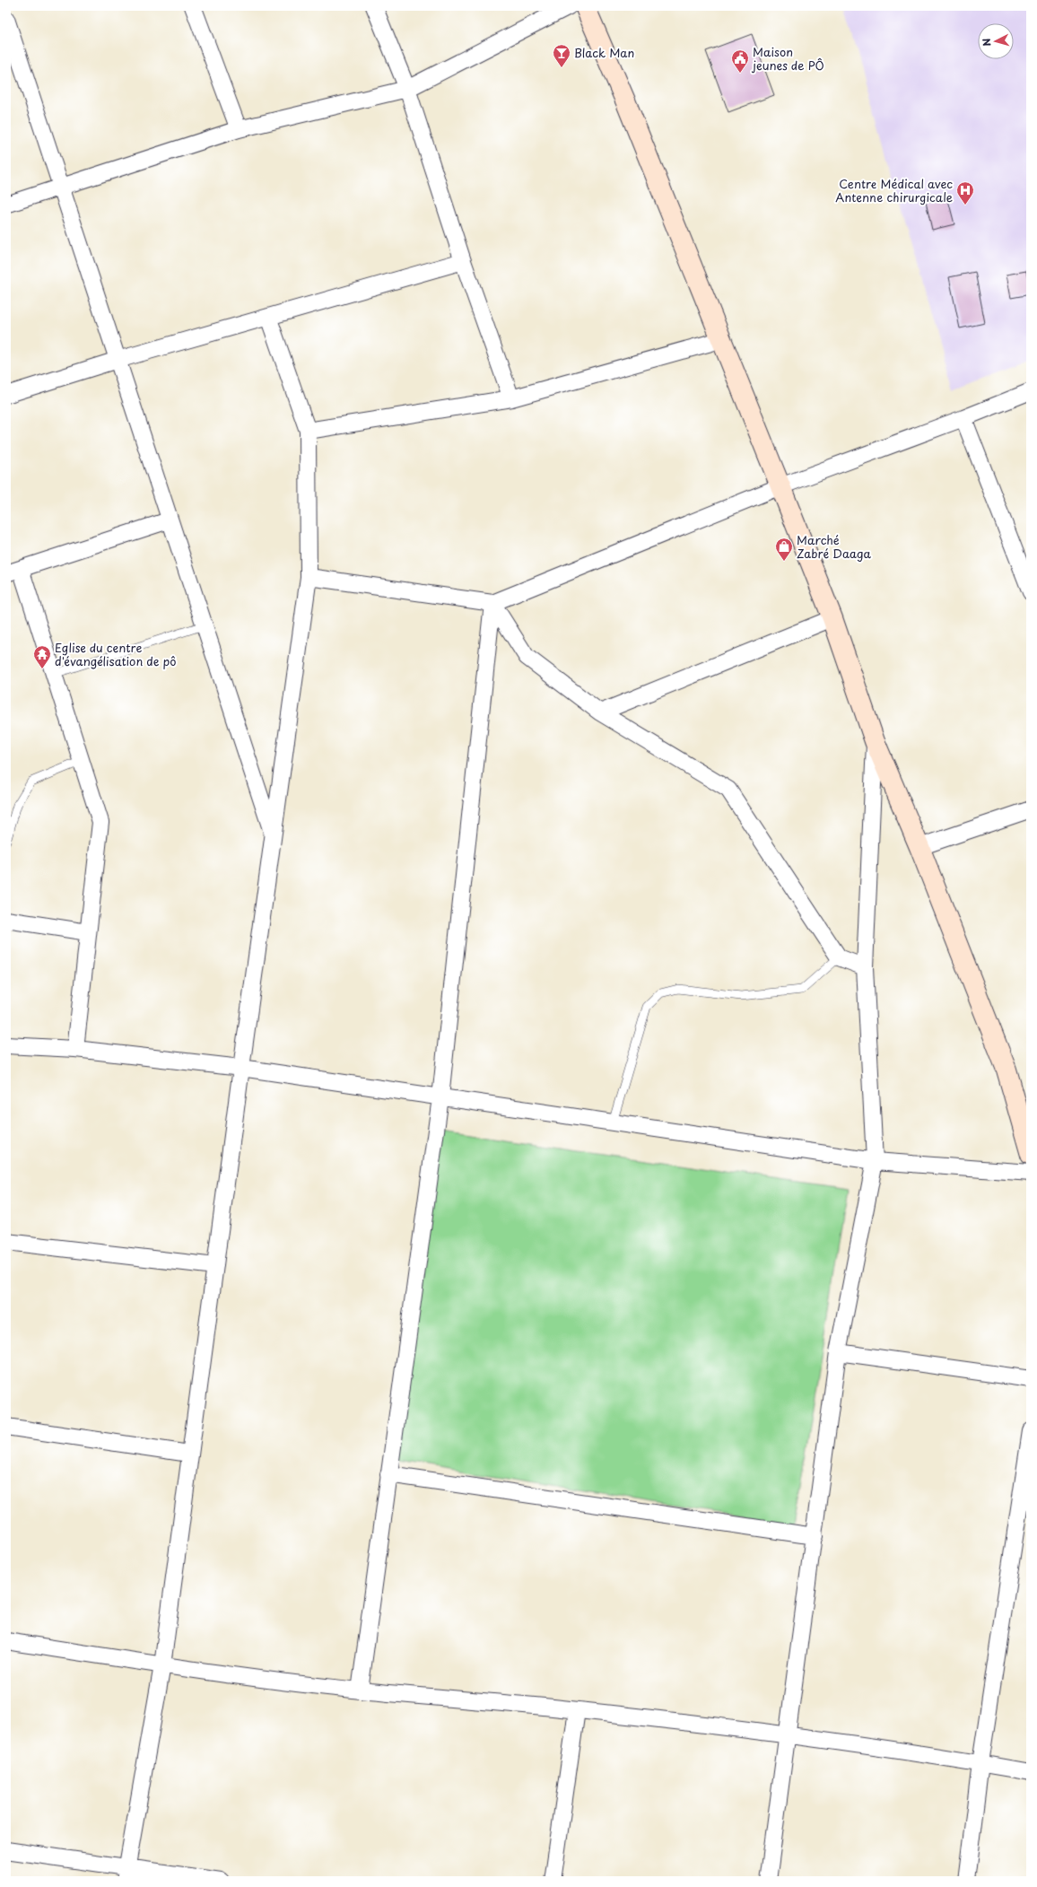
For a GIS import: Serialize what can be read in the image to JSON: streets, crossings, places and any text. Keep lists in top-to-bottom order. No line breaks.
{"places":{"bar":["Black Man"],"public building":["Maison jeunes de PÔ"],"hospital":["Centre Médical avec Antenne chirurgicale"],"shop":["Marché Zabré Daaga"],"temple":["Eglise du centre d'évangélisation de pô"]},"north":"left"}
